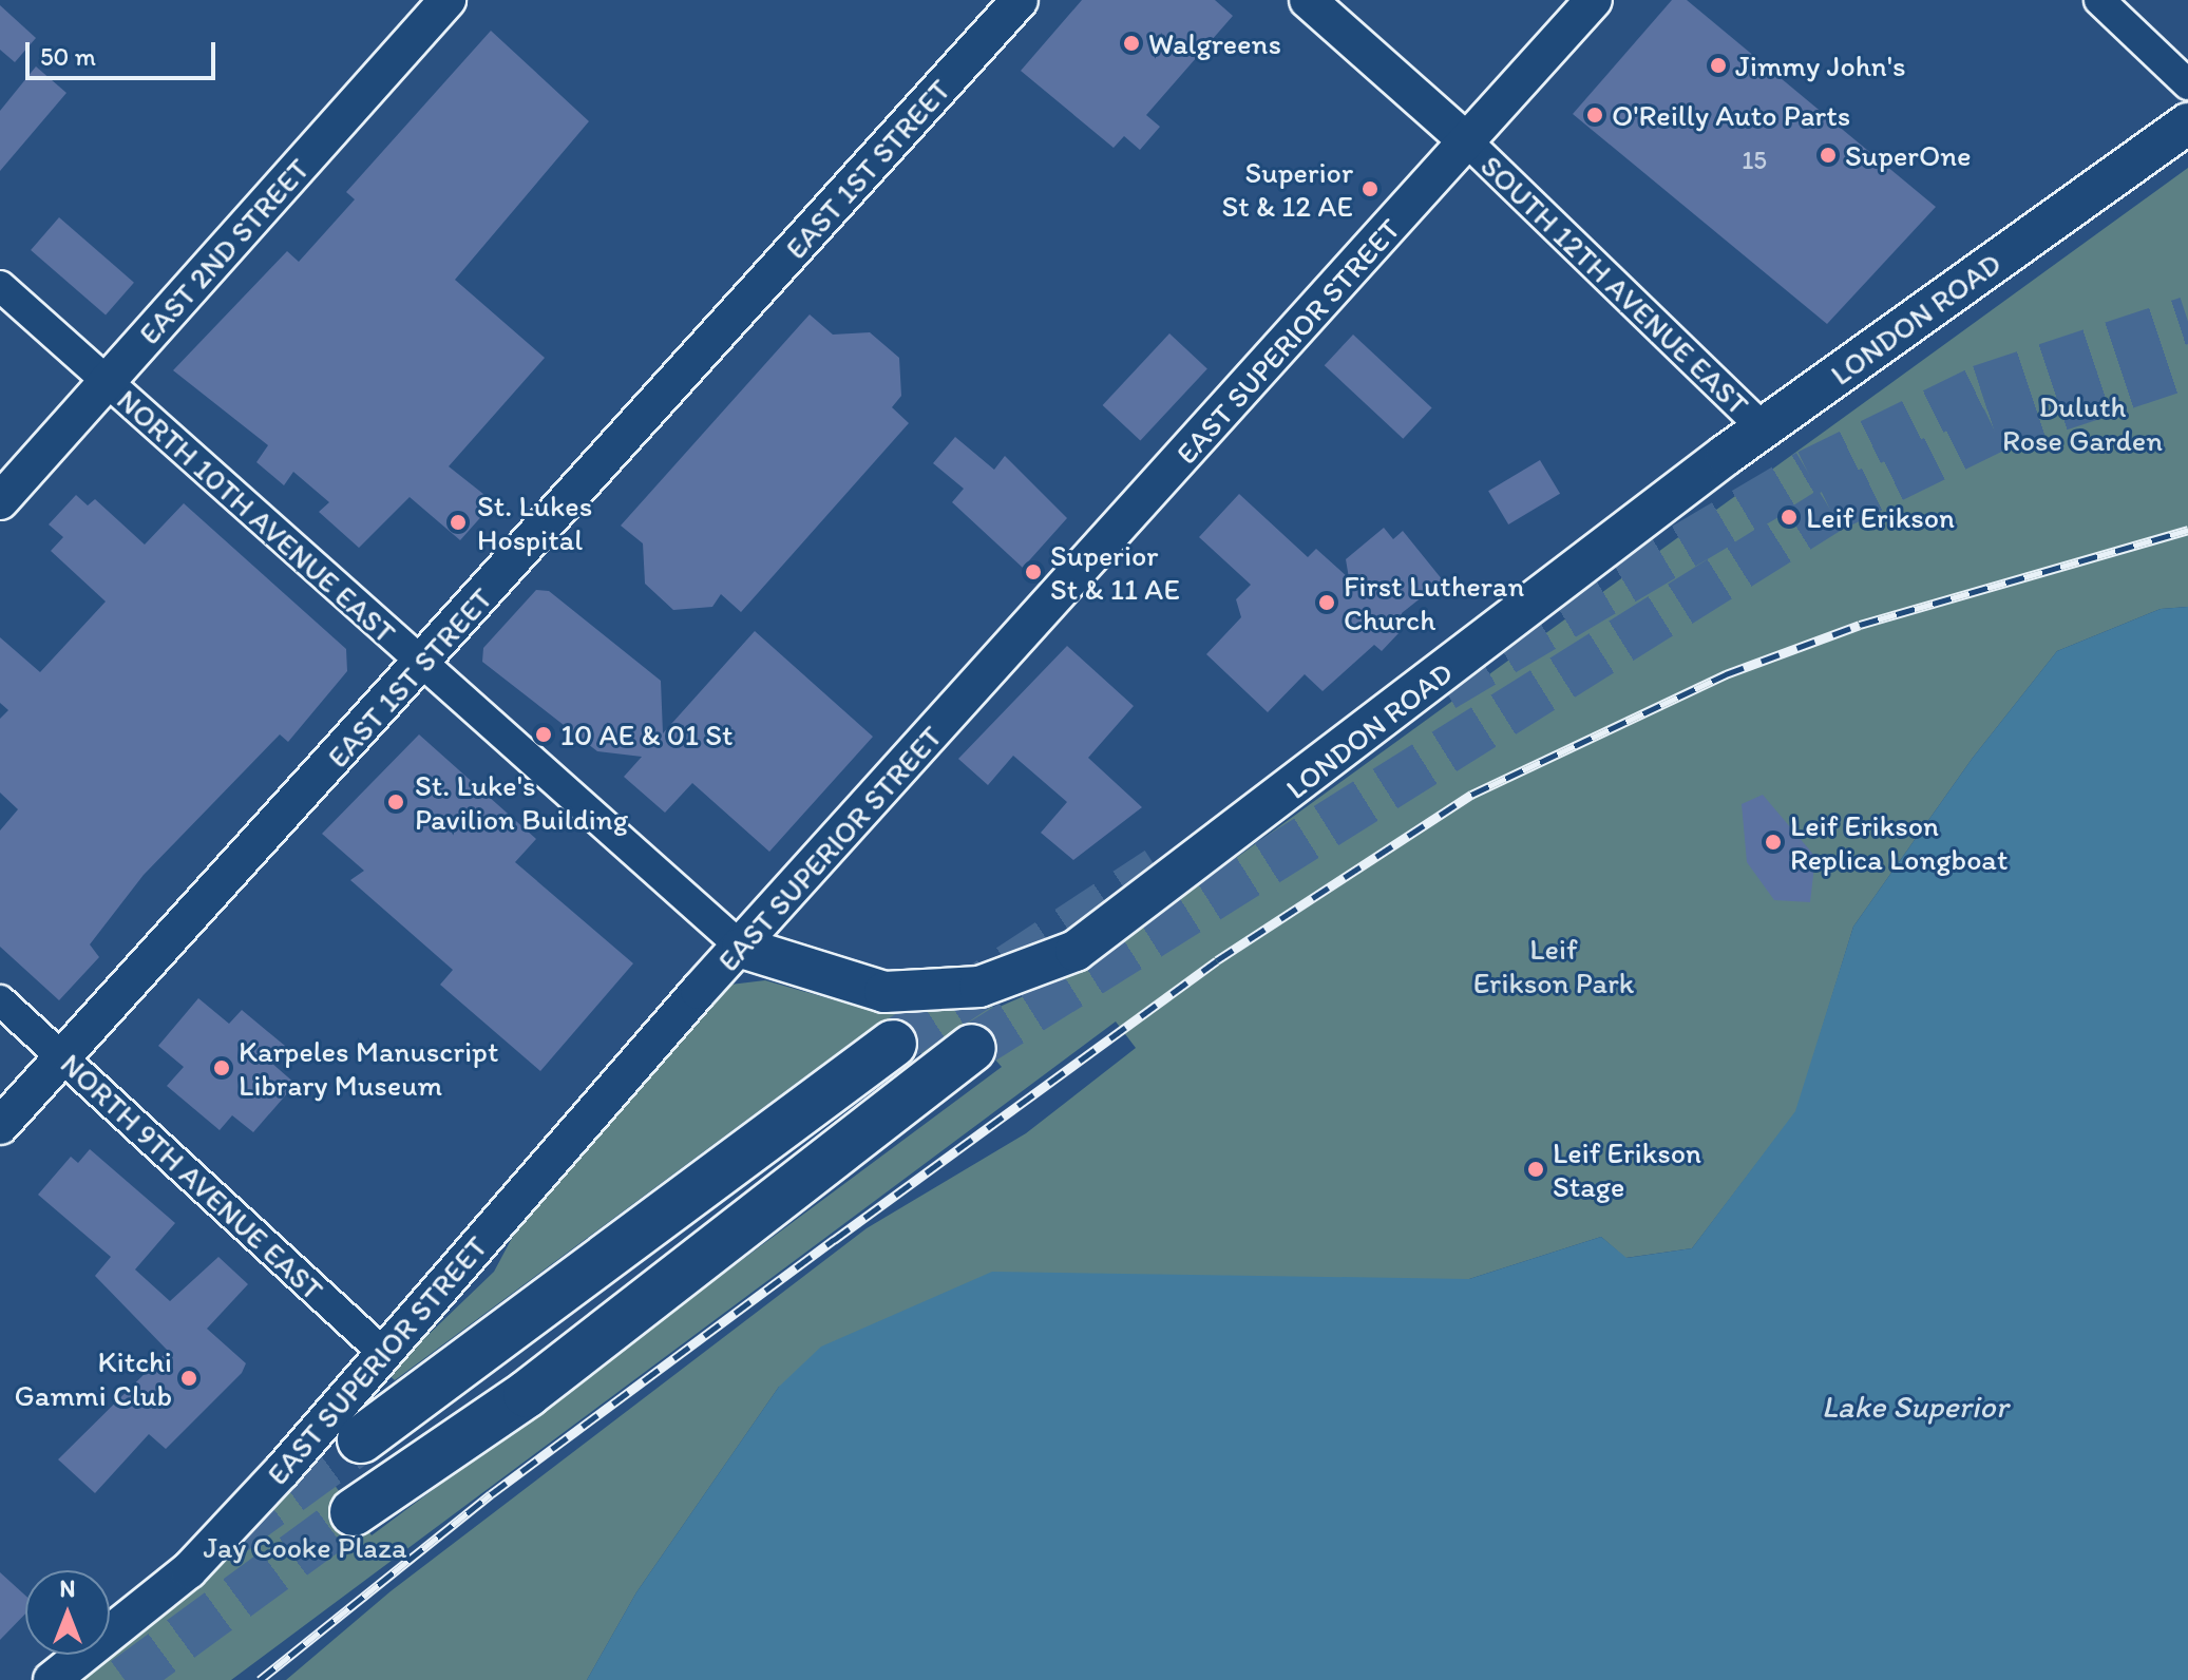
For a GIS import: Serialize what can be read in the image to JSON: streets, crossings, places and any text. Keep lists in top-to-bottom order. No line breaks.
{"streets":{"main road":["LONDON ROAD"],"street":["EAST 1ST STREET","EAST 2ND STREET","SOUTH 12TH AVENUE EAST","EAST SUPERIOR STREET","NORTH 10TH AVENUE EAST","NORTH 9TH AVENUE EAST"]},"crossings":[["EAST 1ST STREET","NORTH 10TH AVENUE EAST"],["EAST 1ST STREET","NORTH 9TH AVENUE EAST"],["EAST 2ND STREET","NORTH 10TH AVENUE EAST"],["SOUTH 12TH AVENUE EAST","LONDON ROAD"],["SOUTH 12TH AVENUE EAST","EAST SUPERIOR STREET"],["LONDON ROAD","EAST SUPERIOR STREET"],["LONDON ROAD","NORTH 10TH AVENUE EAST"],["EAST SUPERIOR STREET","NORTH 10TH AVENUE EAST"],["EAST SUPERIOR STREET","NORTH 9TH AVENUE EAST"]],"water":["Lake Superior"],"parks":["Duluth Rose Garden","Leif Erikson Park","Jay Cooke Plaza"],"places":["Walgreens","Jimmy John's","O'Reilly Auto Parts","SuperOne","Superior St & 12 AE","Leif Erikson","St. Lukes Hospital","Superior St & 11 AE","First Lutheran Church","10 AE & 01 St","St. Luke's Pavilion Building","Leif Erikson Replica Longboat","Karpeles Manuscript Library Museum","Leif Erikson Stage","Kitchi Gammi Club"],"house_numbers":["15"],"scale_bar":"50 m","north":"top"}
